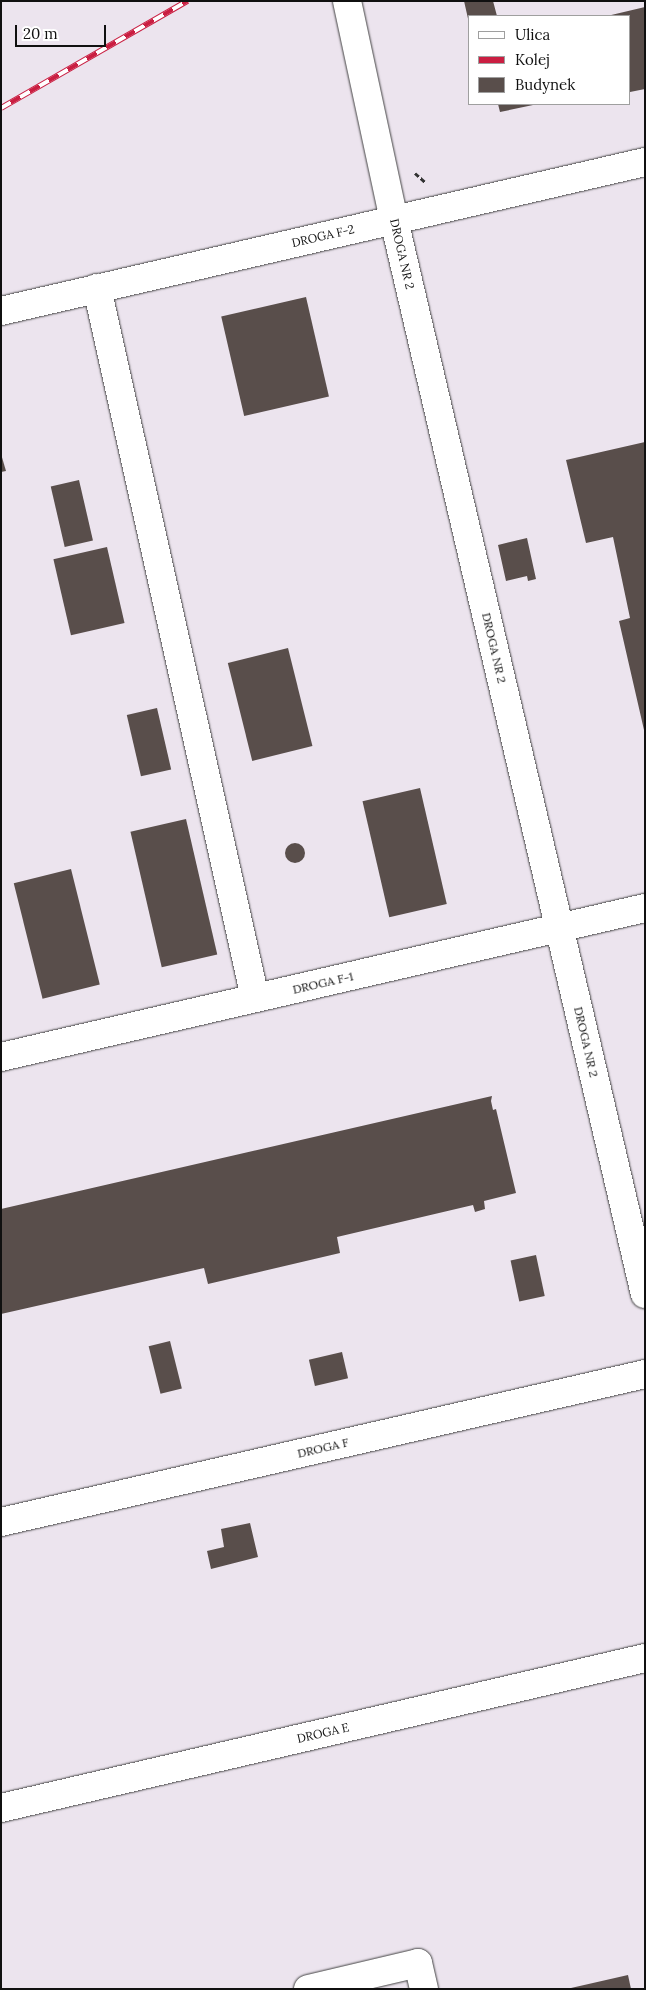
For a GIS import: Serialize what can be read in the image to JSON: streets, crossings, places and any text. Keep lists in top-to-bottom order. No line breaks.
{"streets":{"lane":["DROGA F-2","DROGA NR 2","DROGA F-1","DROGA F","DROGA E"]},"crossings":[["DROGA F-2","DROGA NR 2"],["DROGA NR 2","DROGA F-1"]],"legend":["Ulica","Kolej","Budynek"],"scale_bar":"20 m"}
